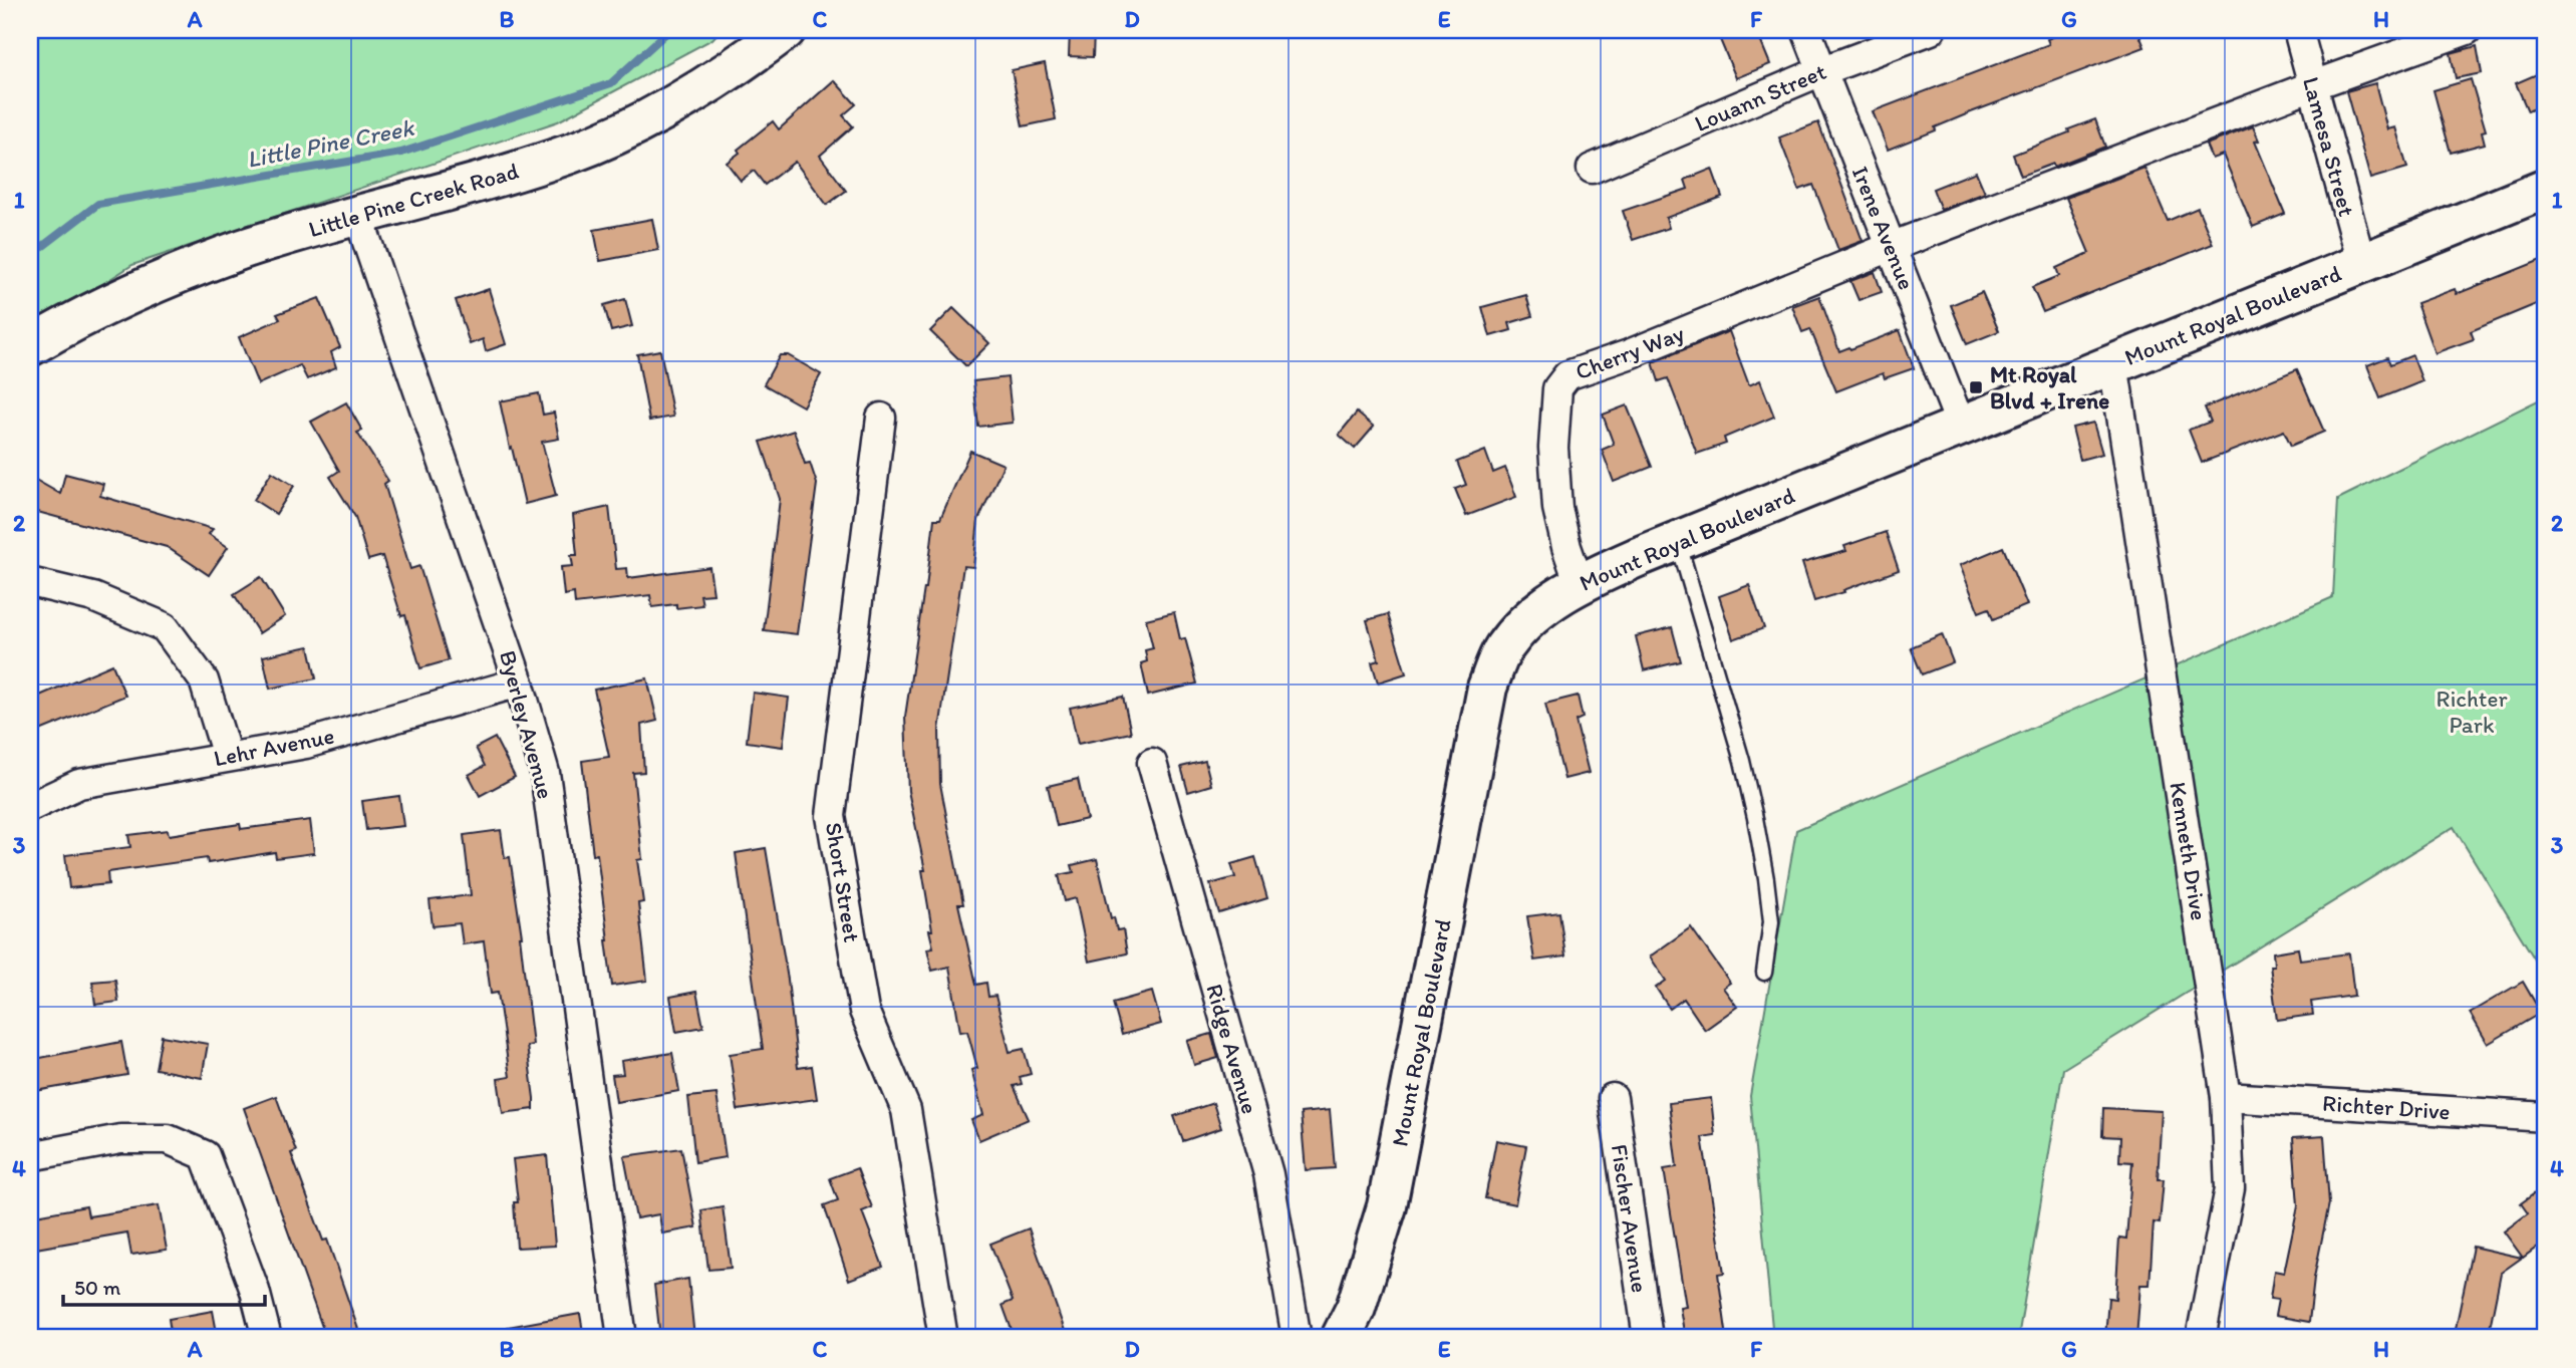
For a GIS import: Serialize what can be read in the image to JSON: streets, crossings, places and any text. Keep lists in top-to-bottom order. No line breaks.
{"streets":{"main road":["Little Pine Creek Road","Mount Royal Boulevard"],"street":["Louann Street","Lamesa Street","Irene Avenue","Cherry Way","Byerley Avenue","Lehr Avenue","Kenneth Drive","Short Street","Ridge Avenue","Richter Drive","Fischer Avenue"]},"crossings":[["Louann Street","Irene Avenue"],["Lamesa Street","Mount Royal Boulevard"],["Lamesa Street","Cherry Way"],["Little Pine Creek Road","Byerley Avenue"],["Irene Avenue","Mount Royal Boulevard"],["Irene Avenue","Cherry Way"],["Mount Royal Boulevard","Cherry Way"],["Mount Royal Boulevard","Kenneth Drive"],["Byerley Avenue","Lehr Avenue"],["Kenneth Drive","Richter Drive"]],"water":["Little Pine Creek"],"parks":["Richter Park"],"places":{"transit":["Mt Royal Blvd + Irene"]},"scale_bar":"50 m","grid":{"columns":["A","B","C","D","E","F","G","H"],"rows":["1","2","3","4"]}}
